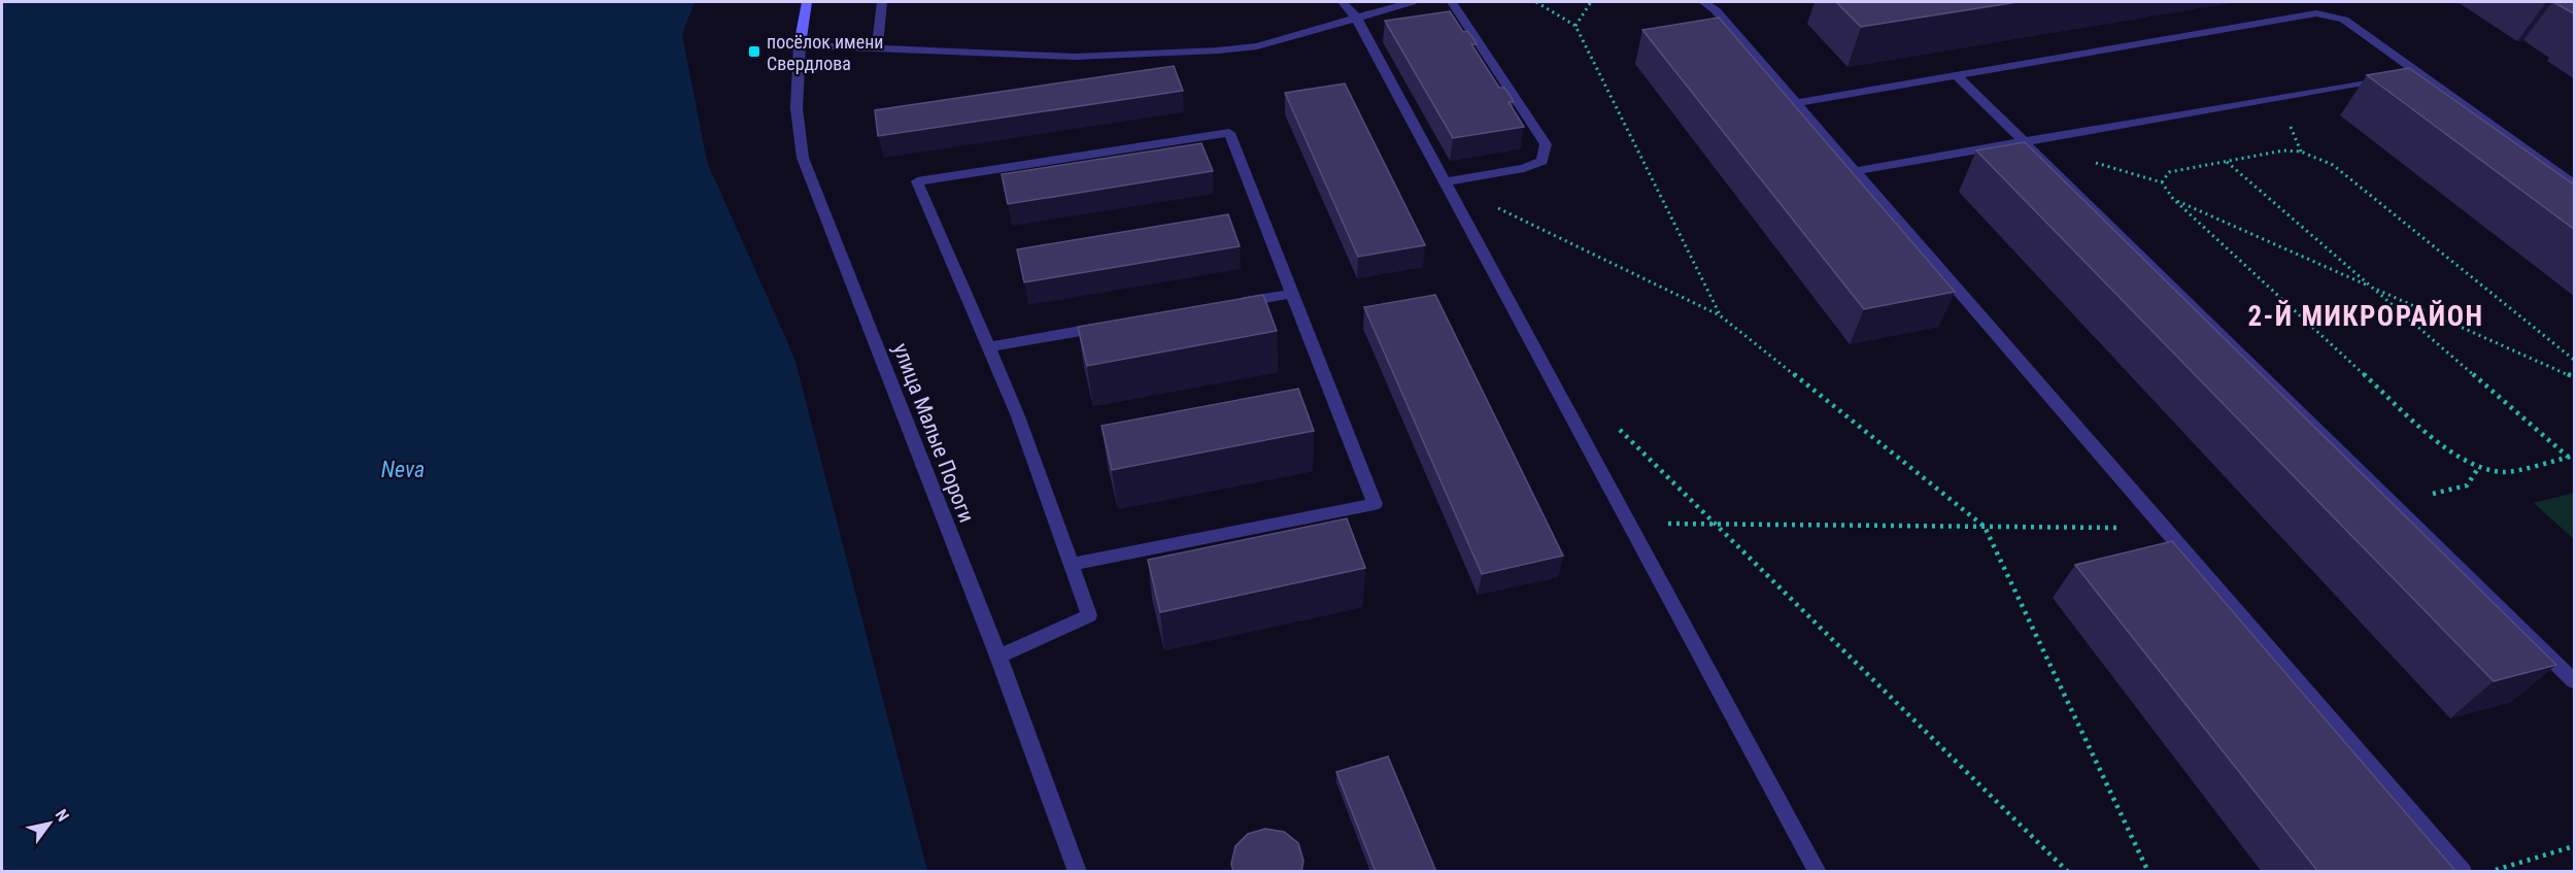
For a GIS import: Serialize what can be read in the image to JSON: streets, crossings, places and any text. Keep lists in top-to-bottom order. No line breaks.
{"streets":{"street":["улица Малые Пороги"]},"districts":["2-Й МИКРОРАЙОН"],"water":["Neva"],"places":{"transit":["посёлок имени Свердлова"]},"north":"top right"}
